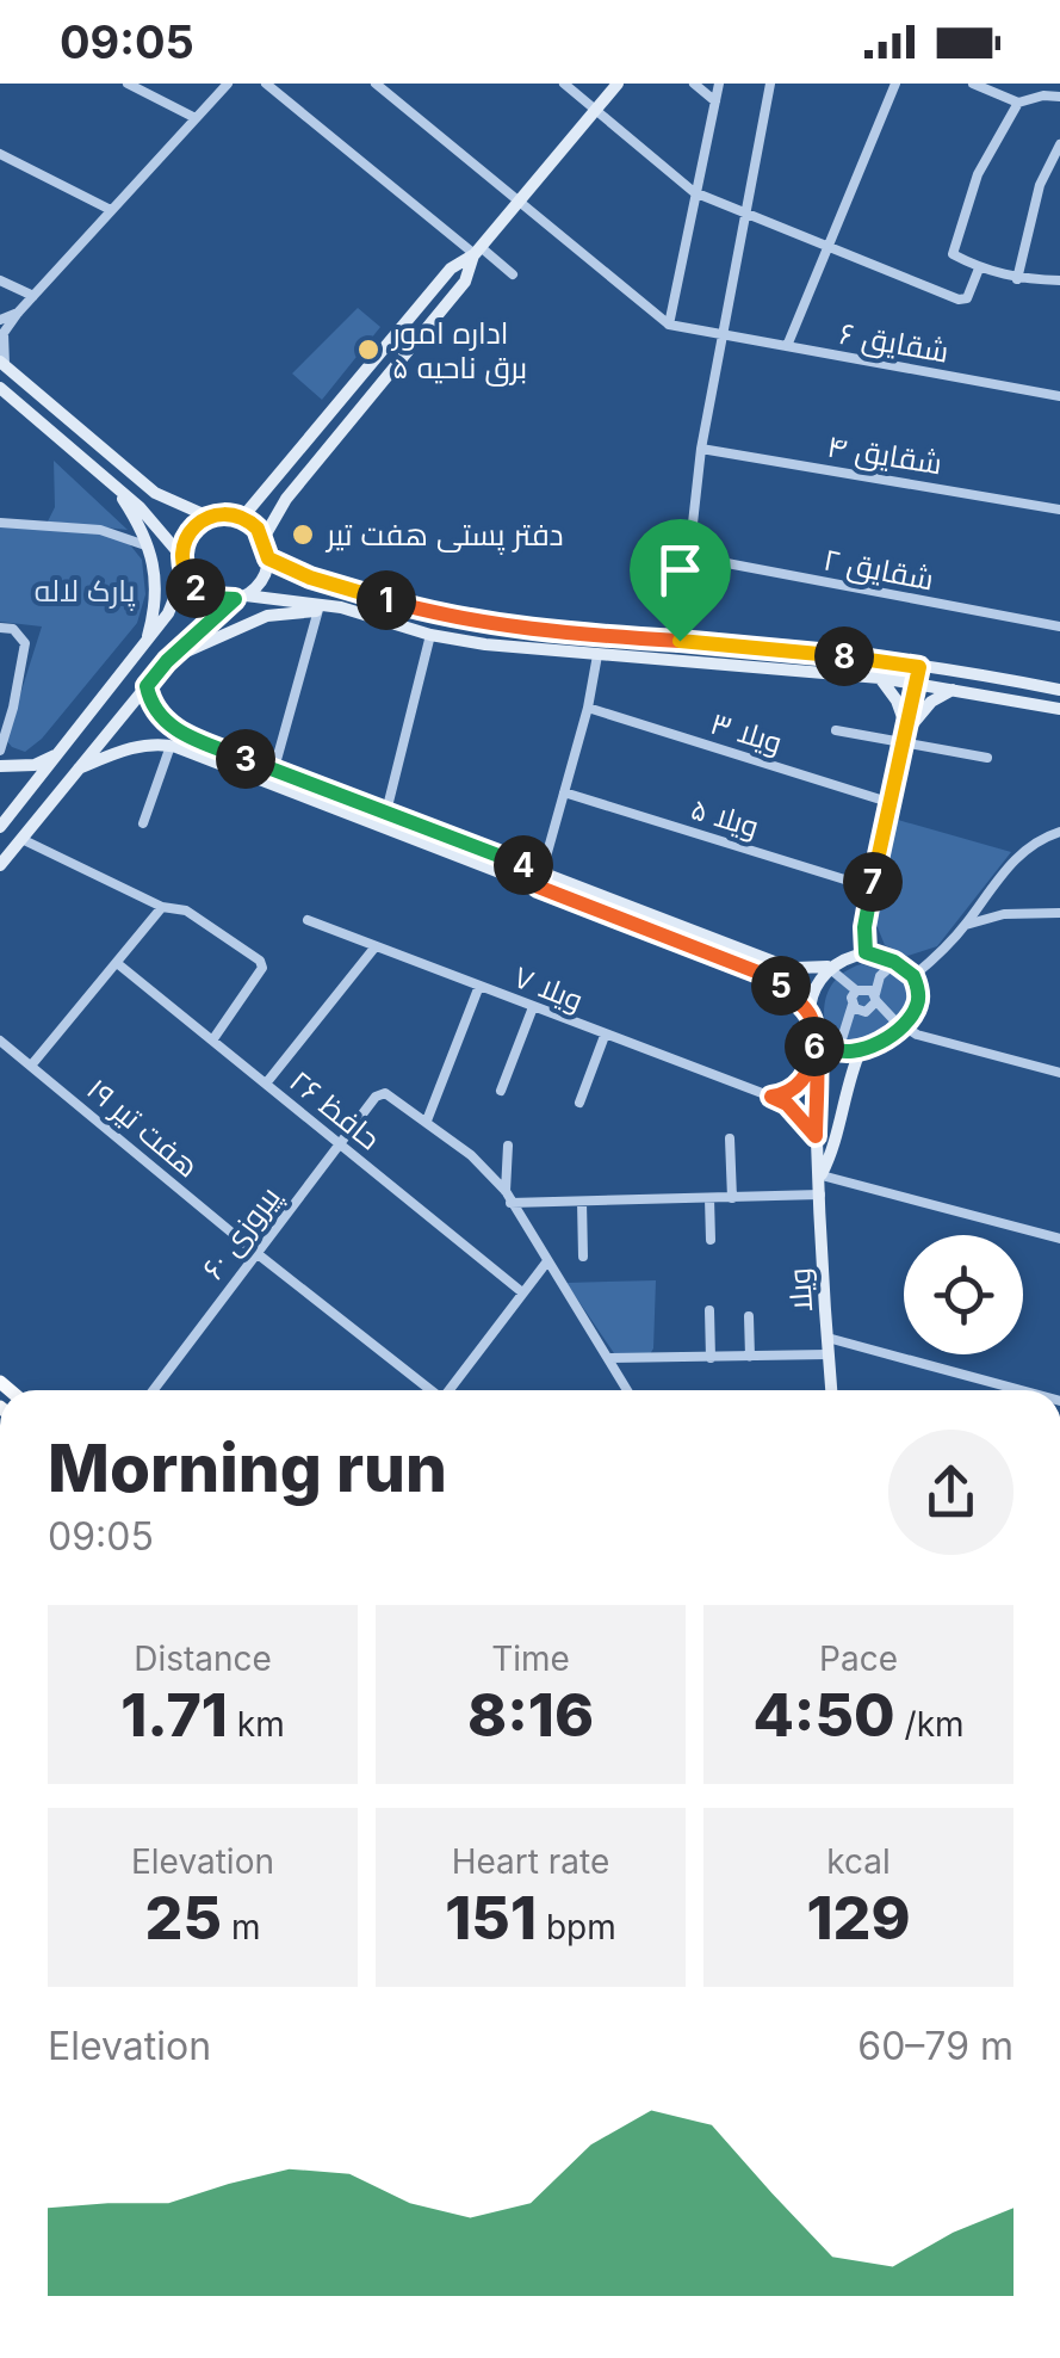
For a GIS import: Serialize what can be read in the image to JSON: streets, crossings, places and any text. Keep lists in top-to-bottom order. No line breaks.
{"streets":{"street":["شقایق ۶","شقایق ۴","شقایق ۲","ویلا ۳","ویلا ۵","ویلا ۷","حافظ ۲۶","هفت تیر ۱۹","پیروزی ۶۰","ویلا"]},"crossings":[["حافظ ۲۶","پیروزی ۶۰"],["هفت تیر ۱۹","پیروزی ۶۰"]],"parks":["پارک لاله"],"places":["اداره امور برق ناحیه ۵","دفتر پستی هفت تیر"],"page":{"status":"09:05","pins":["2","1","8","3","4","7","5","6"],"heading":["Morning run","09:05"],"stats":[["Distance","1.71 km"],["Time","8:16"],["Pace","4:50 /km"],["Elevation","25 m"],["Heart rate","151 bpm"],["kcal","129"]],"chart":["Elevation","60–79 m"]}}
